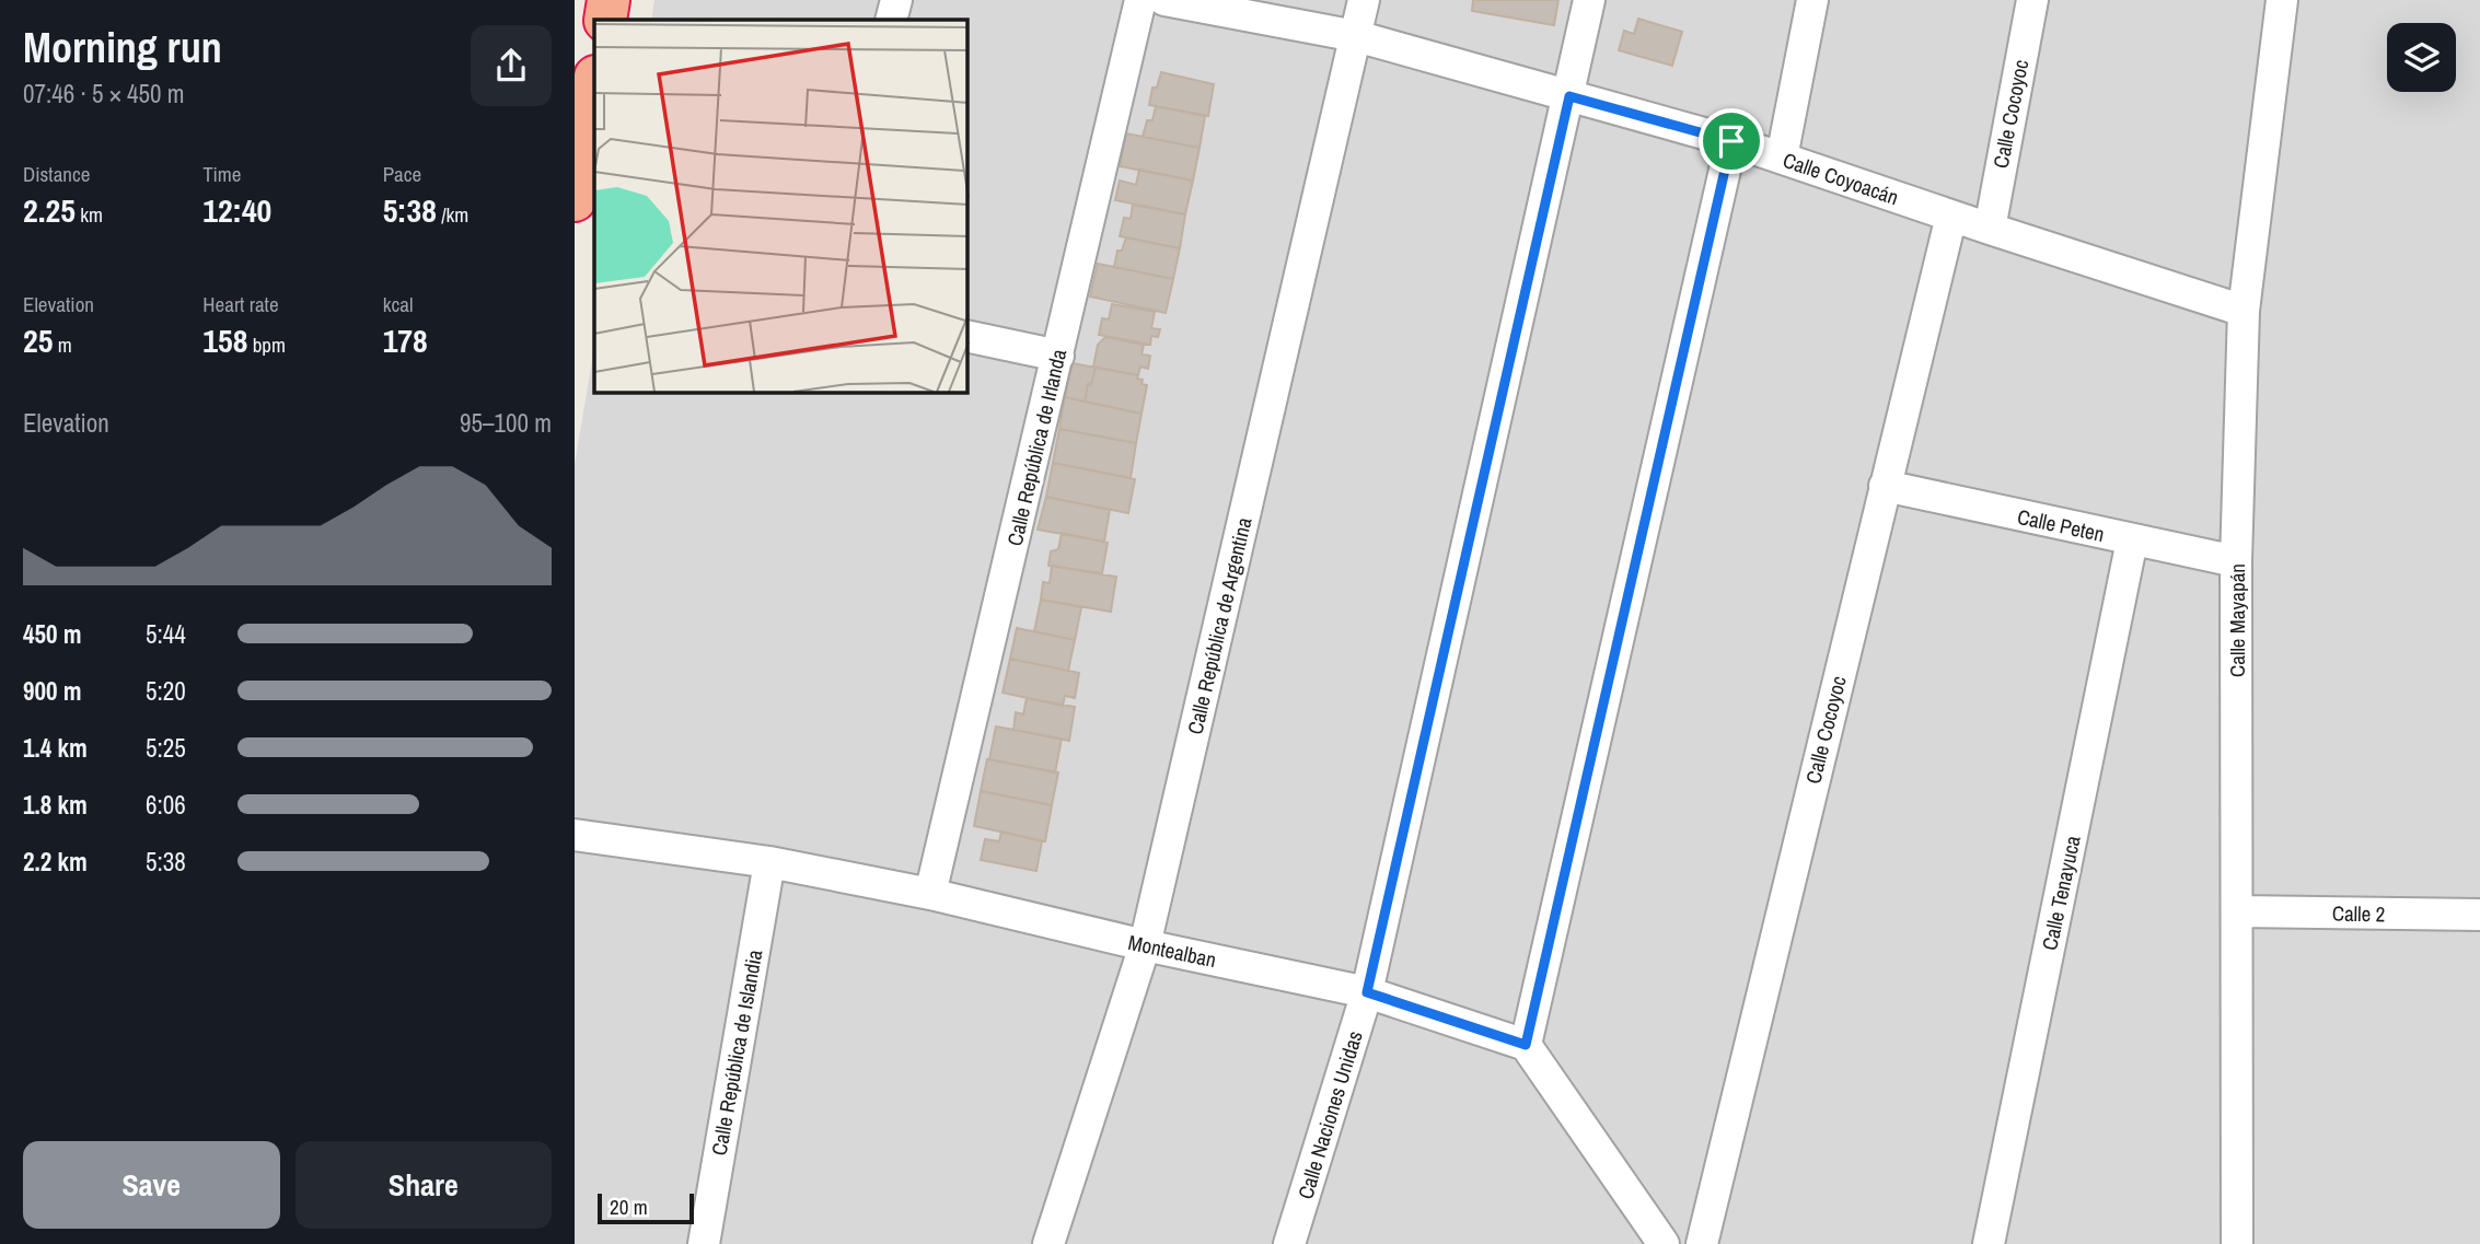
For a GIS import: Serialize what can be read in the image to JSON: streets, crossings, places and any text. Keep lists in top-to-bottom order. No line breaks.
{"streets":{"street":["Calle Cocoyoc","Calle Coyoacán","Calle República de Irlanda","Calle Peten","Calle Mayapán","Calle República de Argentina","Calle Tenayuca","Calle 2","Montealban","Calle República de Islandia","Calle Naciones Unidas"]},"crossings":[["Calle Cocoyoc","Calle Coyoacán"],["Calle Cocoyoc","Calle Peten"],["Calle Coyoacán","Calle Mayapán"],["Calle Coyoacán","Calle República de Argentina"],["Calle Coyoacán","Calle Naciones Unidas"],["Calle República de Irlanda","Montealban"],["Calle Peten","Calle Mayapán"],["Calle Peten","Calle Tenayuca"],["Calle Mayapán","Calle 2"],["Calle República de Argentina","Montealban"],["Montealban","Calle República de Islandia"],["Montealban","Calle Naciones Unidas"]],"scale_bar":"20 m","page":{"heading":["Morning run","07:46 · 5 × 450 m"],"stats":[["Distance","2.25 km"],["Time","12:40"],["Pace","5:38 /km"],["Elevation","25 m"],["Heart rate","158 bpm"],["kcal","178"]],"chart":["Elevation","95–100 m"],"list":[{"name":"450 m","note":"5:44"},{"name":"900 m","note":"5:20"},{"name":"1.4 km","note":"5:25"},{"name":"1.8 km","note":"6:06"},{"name":"2.2 km","note":"5:38"}],"buttons":["Save","Share"],"scale":"20 m"}}
